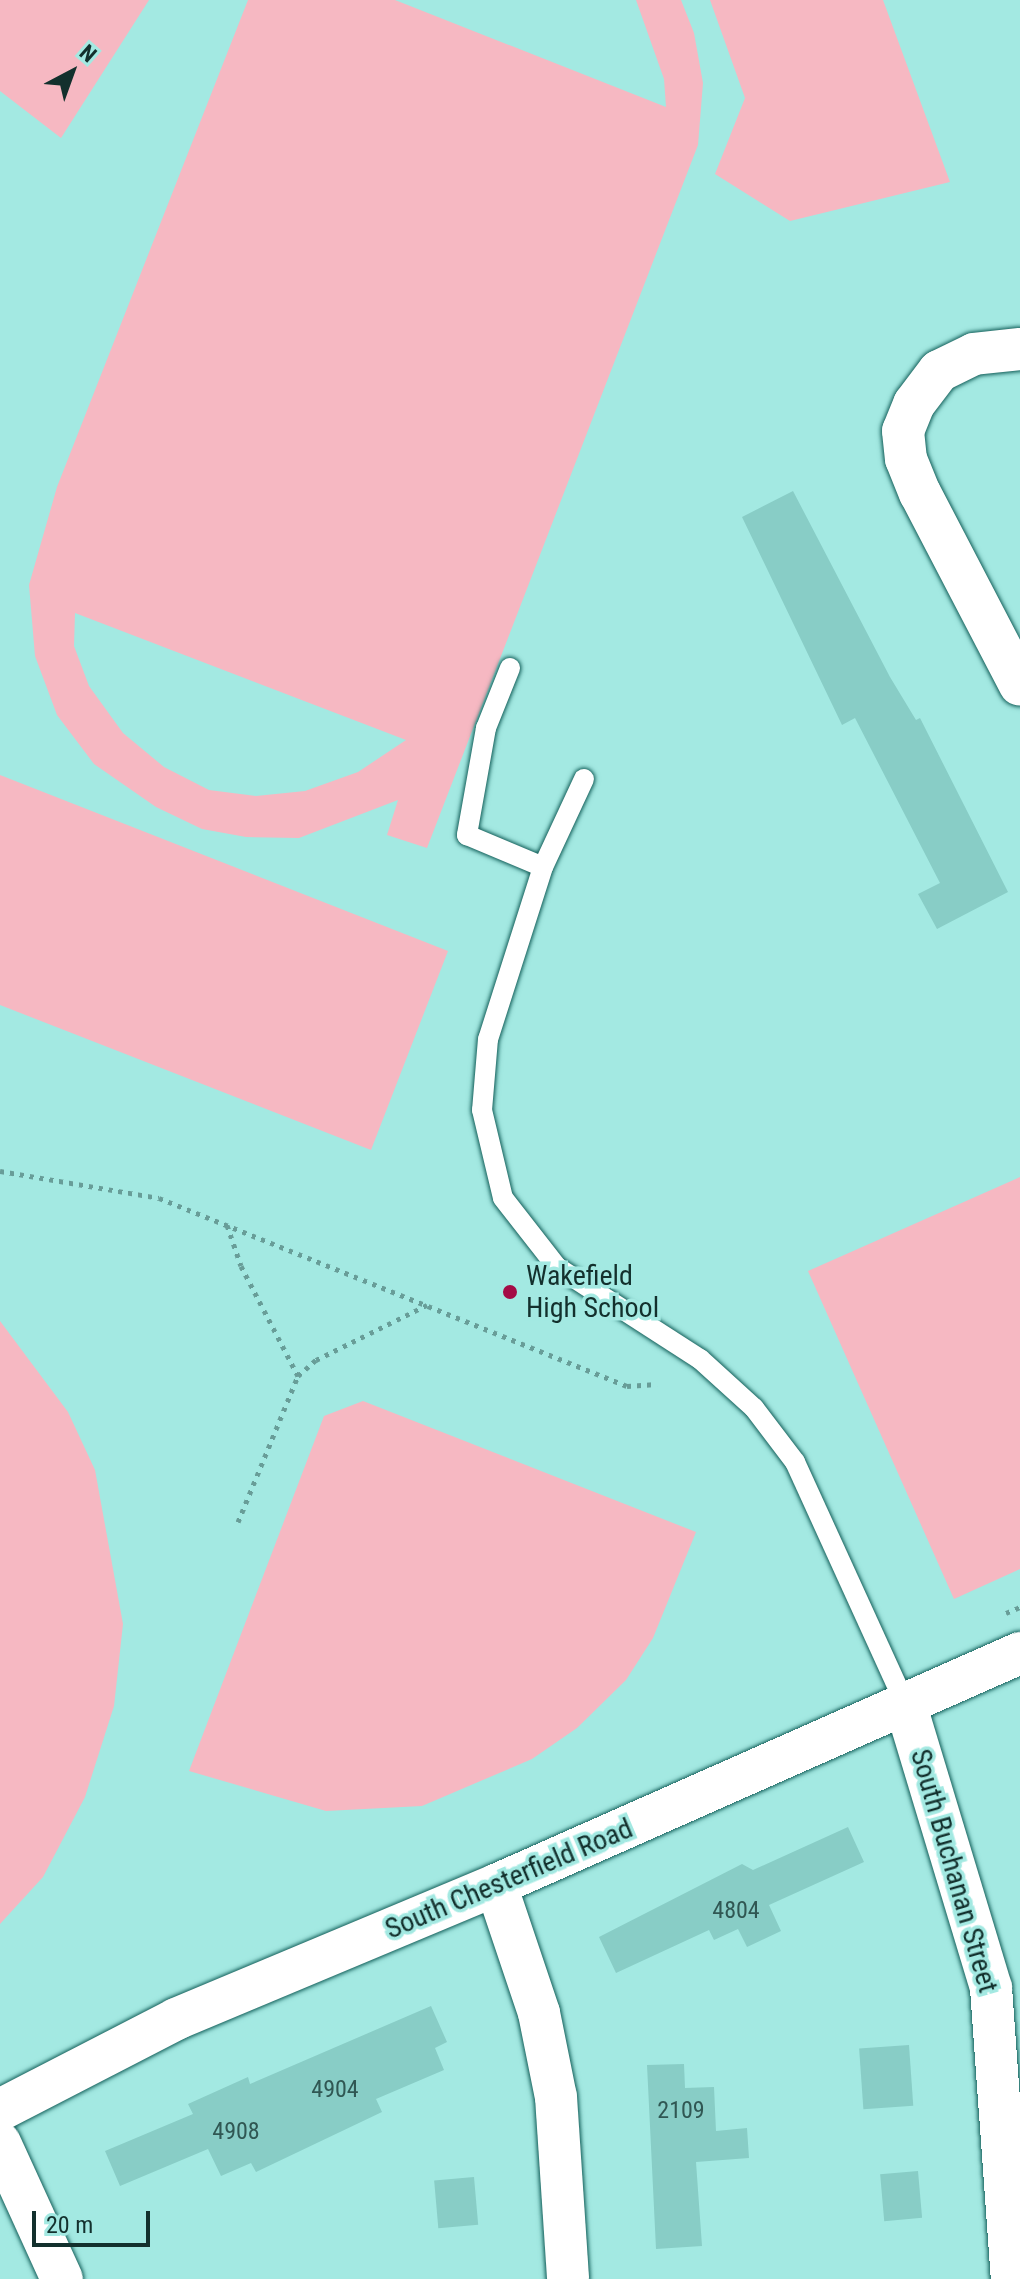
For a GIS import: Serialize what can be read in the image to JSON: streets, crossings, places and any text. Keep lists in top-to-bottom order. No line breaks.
{"streets":{"street":["South Buchanan Street","South Chesterfield Road"]},"crossings":[["South Buchanan Street","South Chesterfield Road"]],"places":["Wakefield High School"],"house_numbers":["4804","4904","2109","4908"],"scale_bar":"20 m","north":"top right"}
